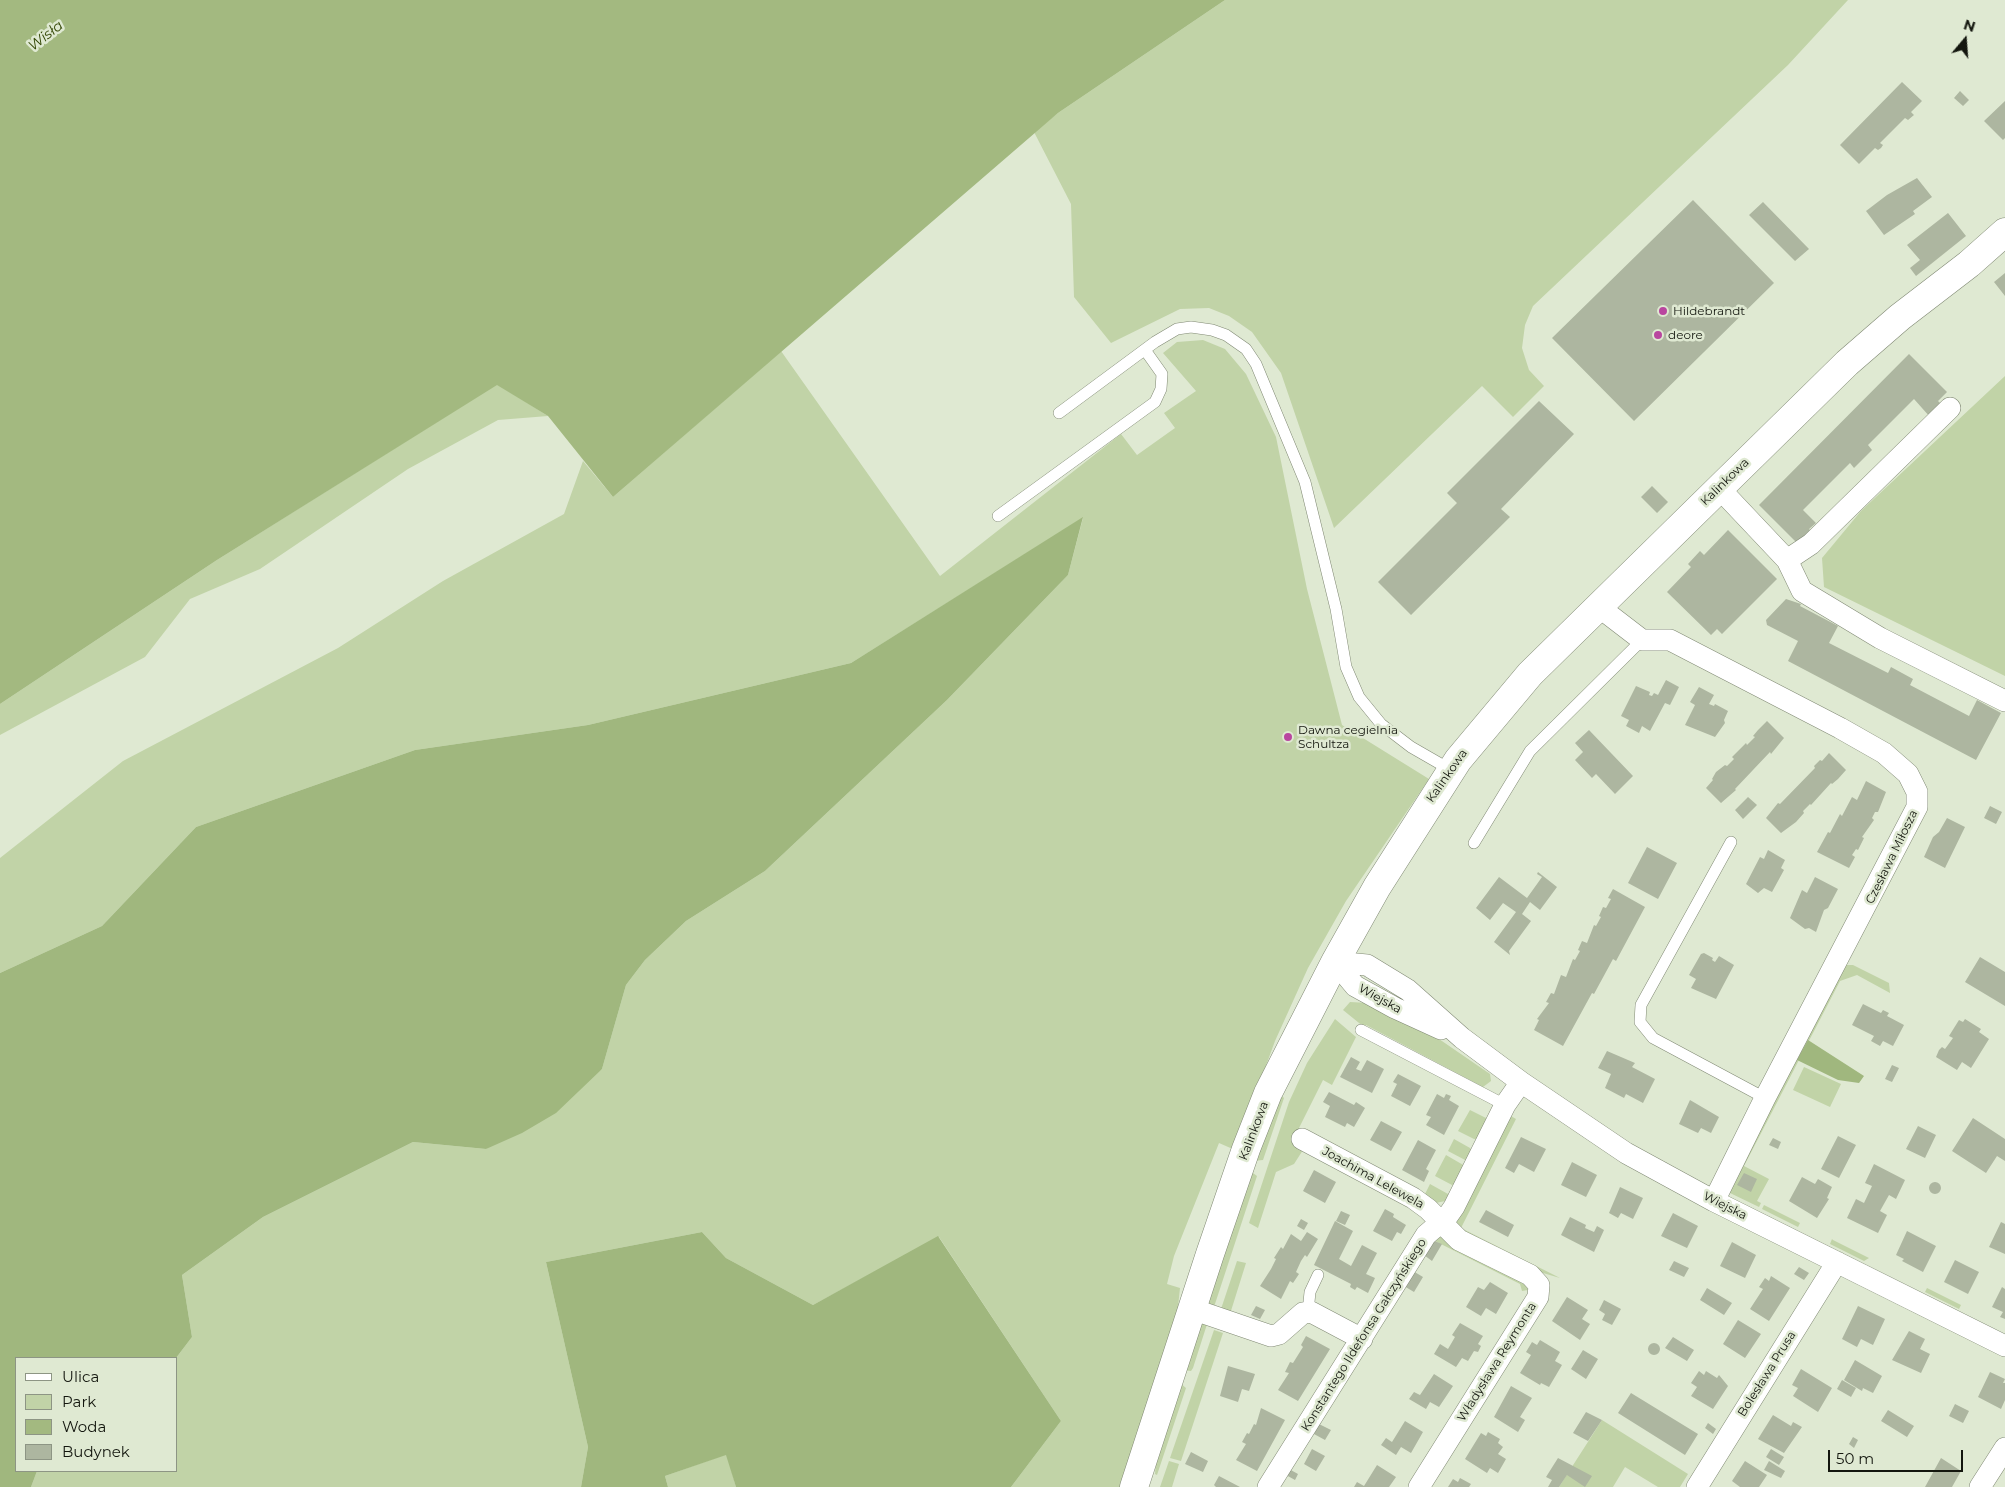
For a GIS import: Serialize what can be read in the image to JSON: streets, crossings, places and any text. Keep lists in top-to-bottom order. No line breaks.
{"streets":{"street":["Kalinkowa","Czesława Miłosza","Wiejska","Joachima Lelewela","Konstantego Ildefonsa Gałczyńskiego","Władysława Reymonta","Bolesława Prusa"]},"crossings":[["Kalinkowa","Wiejska"],["Czesława Miłosza","Wiejska"],["Wiejska","Konstantego Ildefonsa Gałczyńskiego"],["Wiejska","Bolesława Prusa"],["Joachima Lelewela","Konstantego Ildefonsa Gałczyńskiego"],["Joachima Lelewela","Władysława Reymonta"],["Konstantego Ildefonsa Gałczyńskiego","Władysława Reymonta"]],"water":["Wisła"],"places":["Hildebrandt","deore","Dawna cegielnia Schultza"],"legend":["Ulica","Park","Woda","Budynek"],"scale_bar":"50 m","north":"top"}
